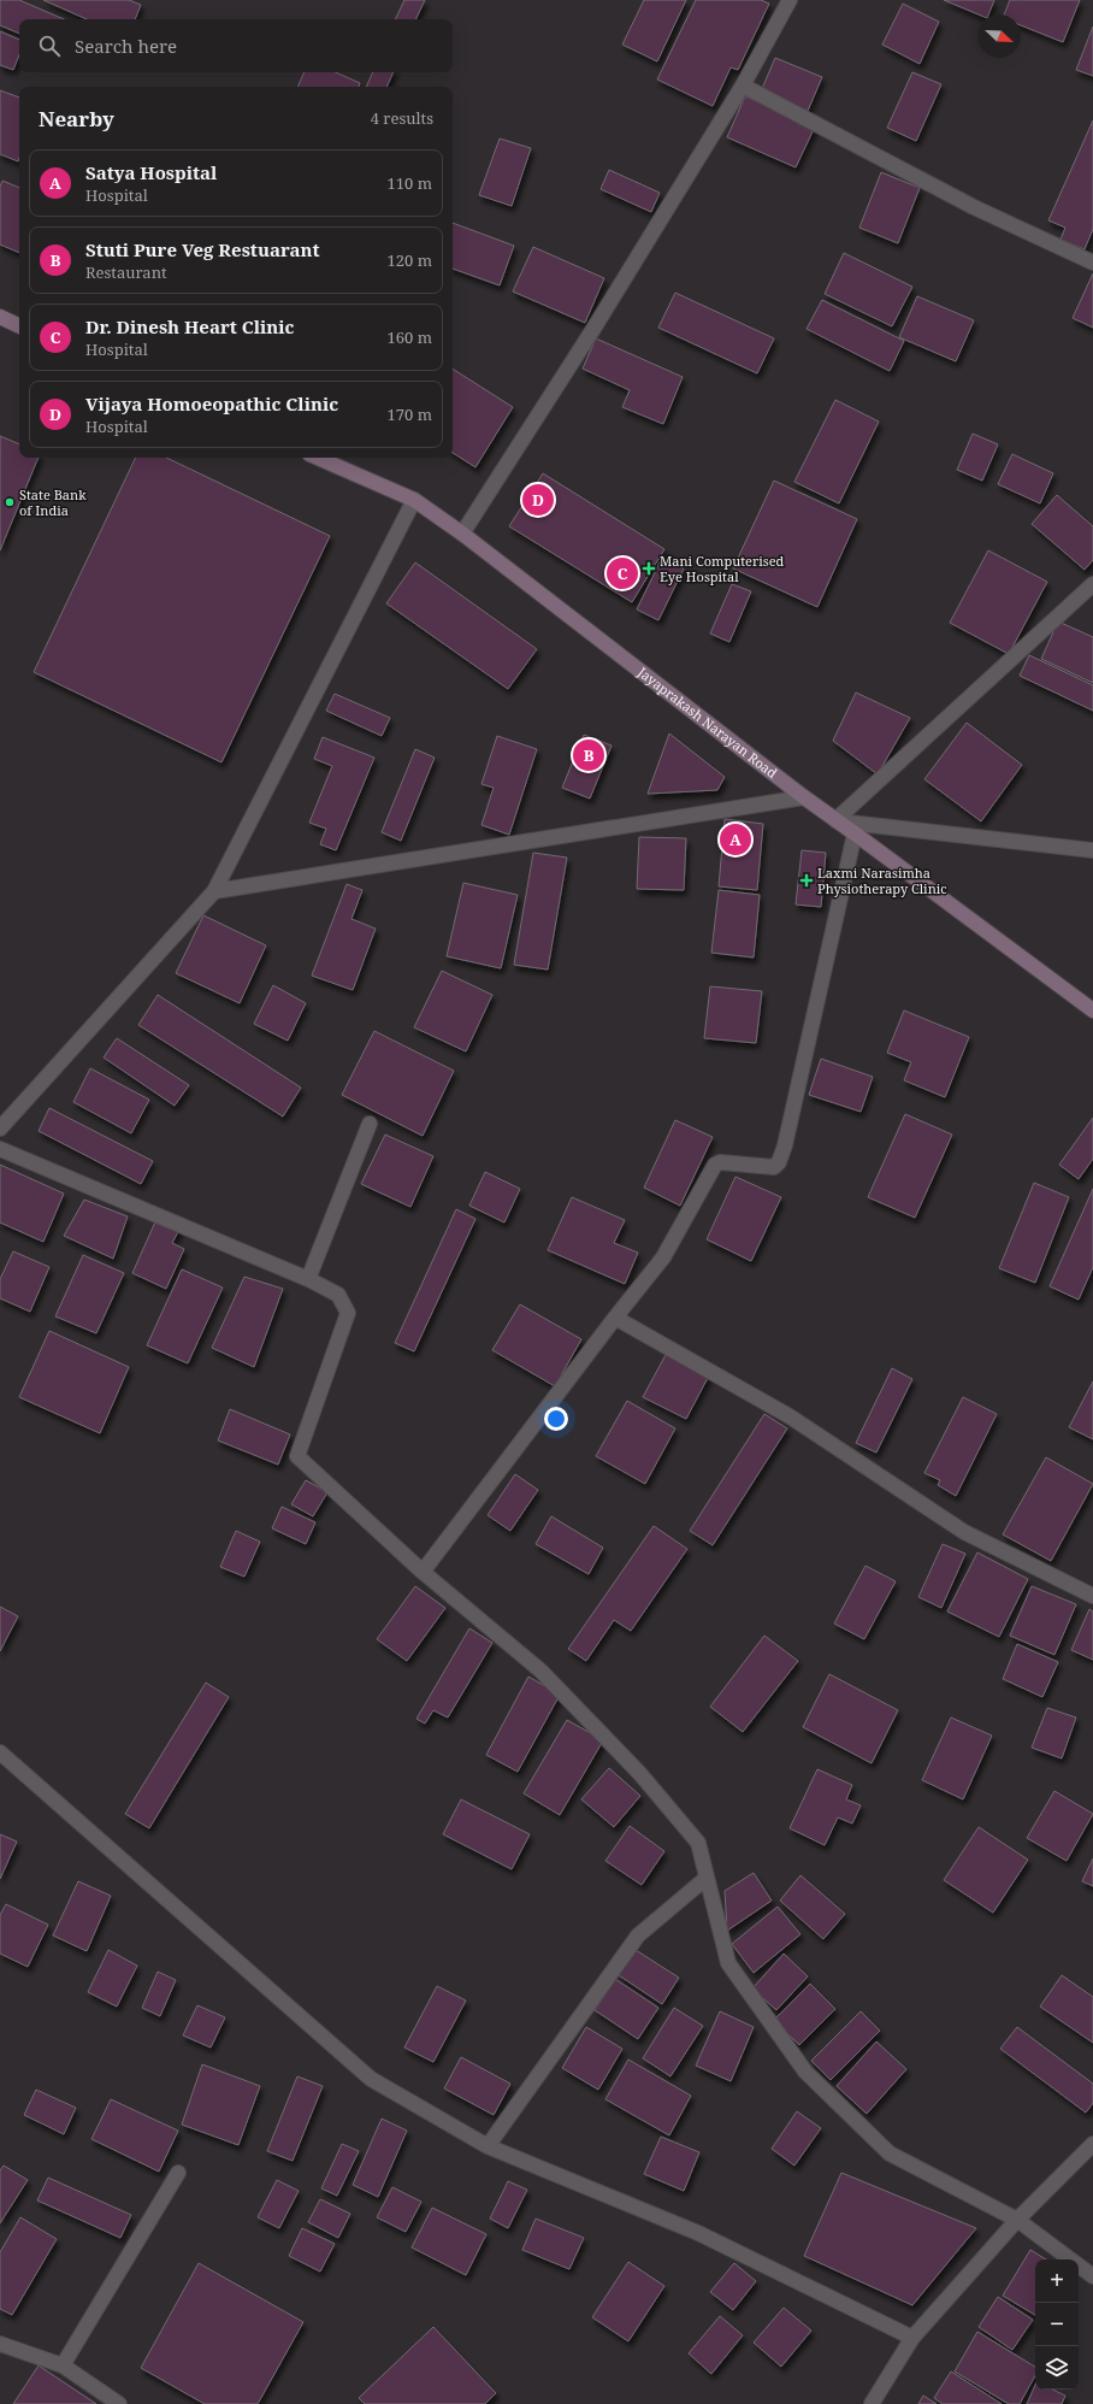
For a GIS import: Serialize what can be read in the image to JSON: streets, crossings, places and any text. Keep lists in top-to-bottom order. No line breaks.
{"streets":{"street":["Jayaprakash Narayan Road"]},"places":{"other":["State Bank of India"],"health":["Mani Computerised Eye Hospital","Laxmi Narasimha Physiotherapy Clinic"]},"north":"bottom right","page":{"search":"Search here","heading":["Nearby","4 results"],"list":[{"mark":"A","name":"Satya Hospital","note":"Hospital","value":"110 m"},{"mark":"B","name":"Stuti Pure Veg Restuarant","note":"Restaurant","value":"120 m"},{"mark":"C","name":"Dr. Dinesh Heart Clinic","note":"Hospital","value":"160 m"},{"mark":"D","name":"Vijaya Homoeopathic Clinic","note":"Hospital","value":"170 m"}],"pins":["D","C","B","A"],"map_buttons":["+","−"]}}
